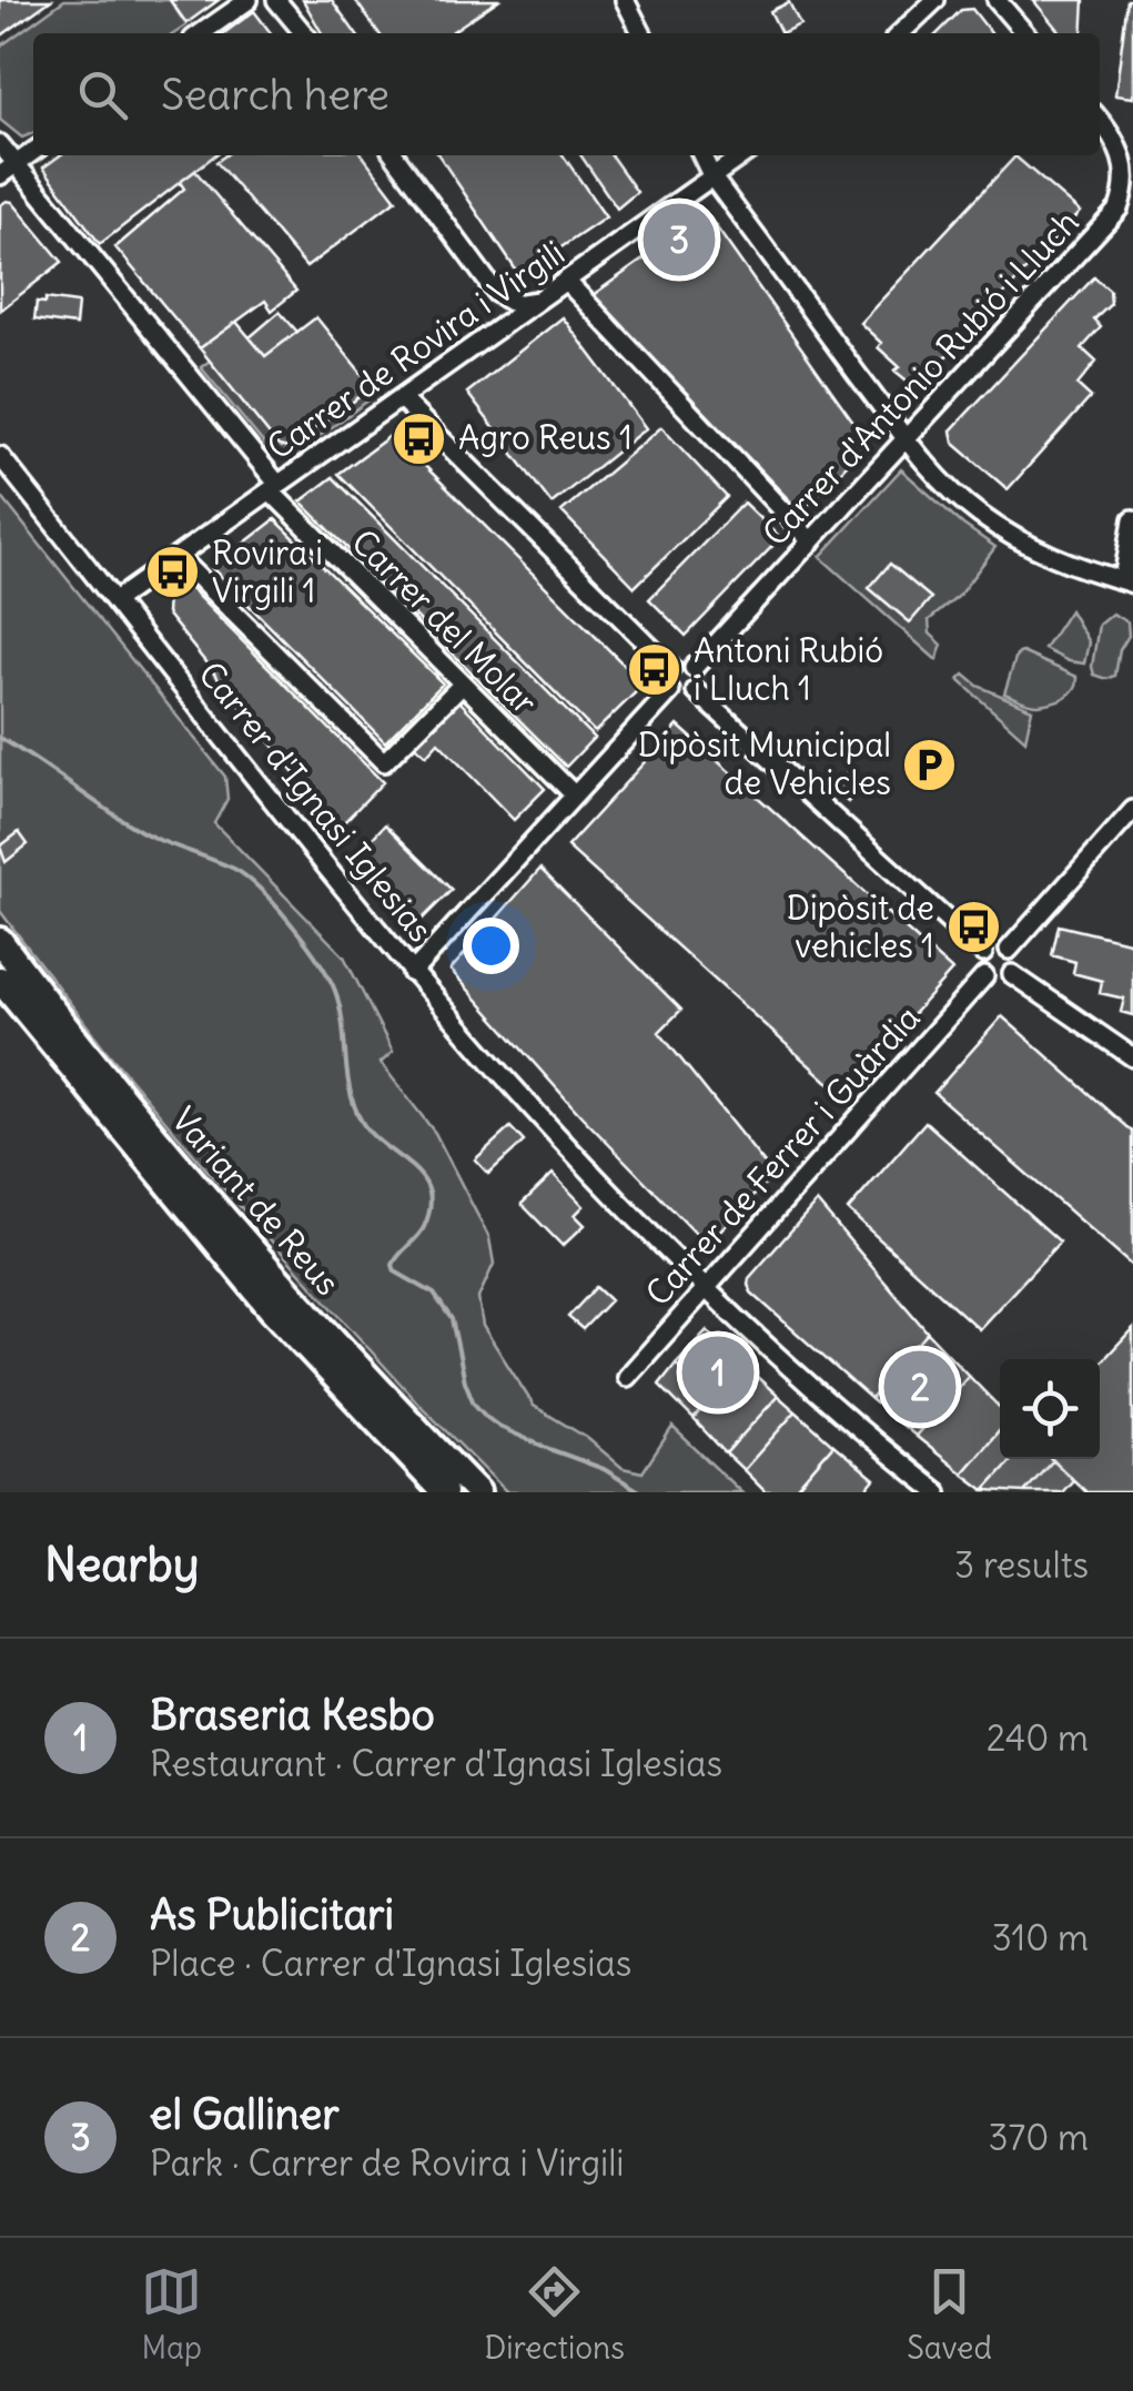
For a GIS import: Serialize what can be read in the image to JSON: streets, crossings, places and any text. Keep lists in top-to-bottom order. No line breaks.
{"streets":{"highway":["Variant de Reus"],"street":["Carrer de Rovira i Virgili","Carrer d'Antonio Rubió i Lluch","Carrer del Molar","Carrer d'Ignasi Iglesias","Carrer de Ferrer i Guàrdia"]},"crossings":[["Carrer de Rovira i Virgili","Carrer del Molar"],["Carrer de Rovira i Virgili","Carrer d'Ignasi Iglesias"],["Carrer d'Ignasi Iglesias","Carrer de Ferrer i Guàrdia"]],"places":{"bus stop":["Agro Reus 1","Rovira i Virgili 1","Antoni Rubió i Lluch 1","Dipòsit de vehicles 1"],"parking":["Dipòsit Municipal de Vehicles"]},"page":{"search":"Search here","pins":["3","1","2"],"heading":["Nearby","3 results"],"list":[{"mark":"1","name":"Braseria Kesbo","note":"Restaurant · Carrer d'Ignasi Iglesias","value":"240 m"},{"mark":"2","name":"As Publicitari","note":"Place · Carrer d'Ignasi Iglesias","value":"310 m"},{"mark":"3","name":"el Galliner","note":"Park · Carrer de Rovira i Virgili","value":"370 m"}],"nav":["Map","Directions","Saved"]}}
